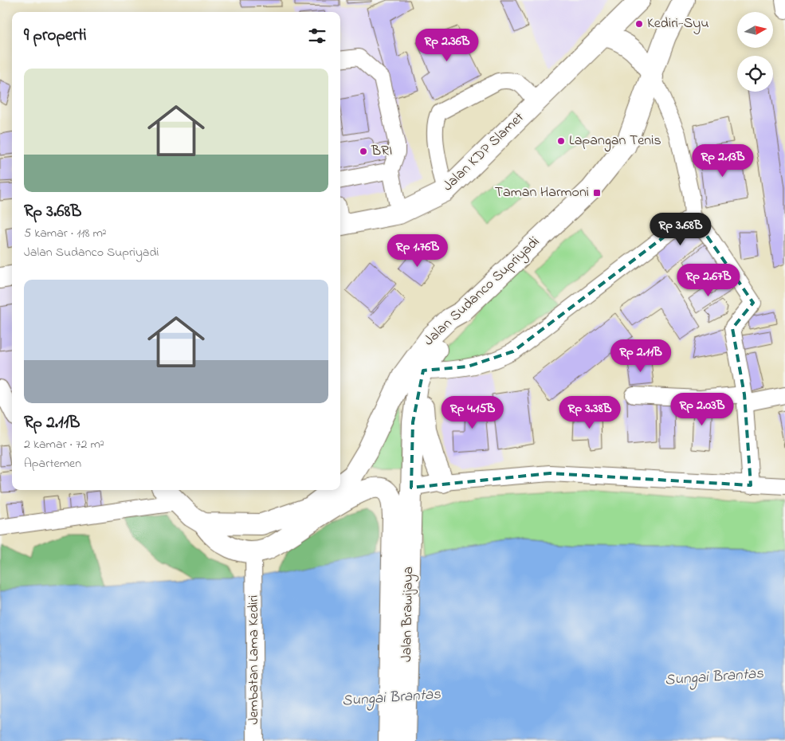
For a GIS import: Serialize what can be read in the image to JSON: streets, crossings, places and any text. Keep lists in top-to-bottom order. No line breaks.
{"streets":{"main road":["Jalan KDP Slamet","Jalan Sudanco Supriyadi","Jalan Brawijaya"],"street":["Jembatan Lama Kediri"]},"water":["Sungai Brantas"],"places":{"other":["Kediri-Syu","Lapangan Tenis","BRI"],"transit":["Taman Harmoni"]},"north":"right","page":{"heading":"9 properti","price":["Rp 2.36B","Rp 2.13B","Rp 3.68B","Rp 1.76B","Rp 2.67B","Rp 2.11B","Rp 2.03B","Rp 4.15B","Rp 3.38B"],"list":[{"name":"Rp 3.68B","note":"5 kamar · 118 m² · Jalan Sudanco Supriyadi"},{"name":"Rp 2.11B","note":"2 kamar · 72 m² · Apartemen"}]}}
